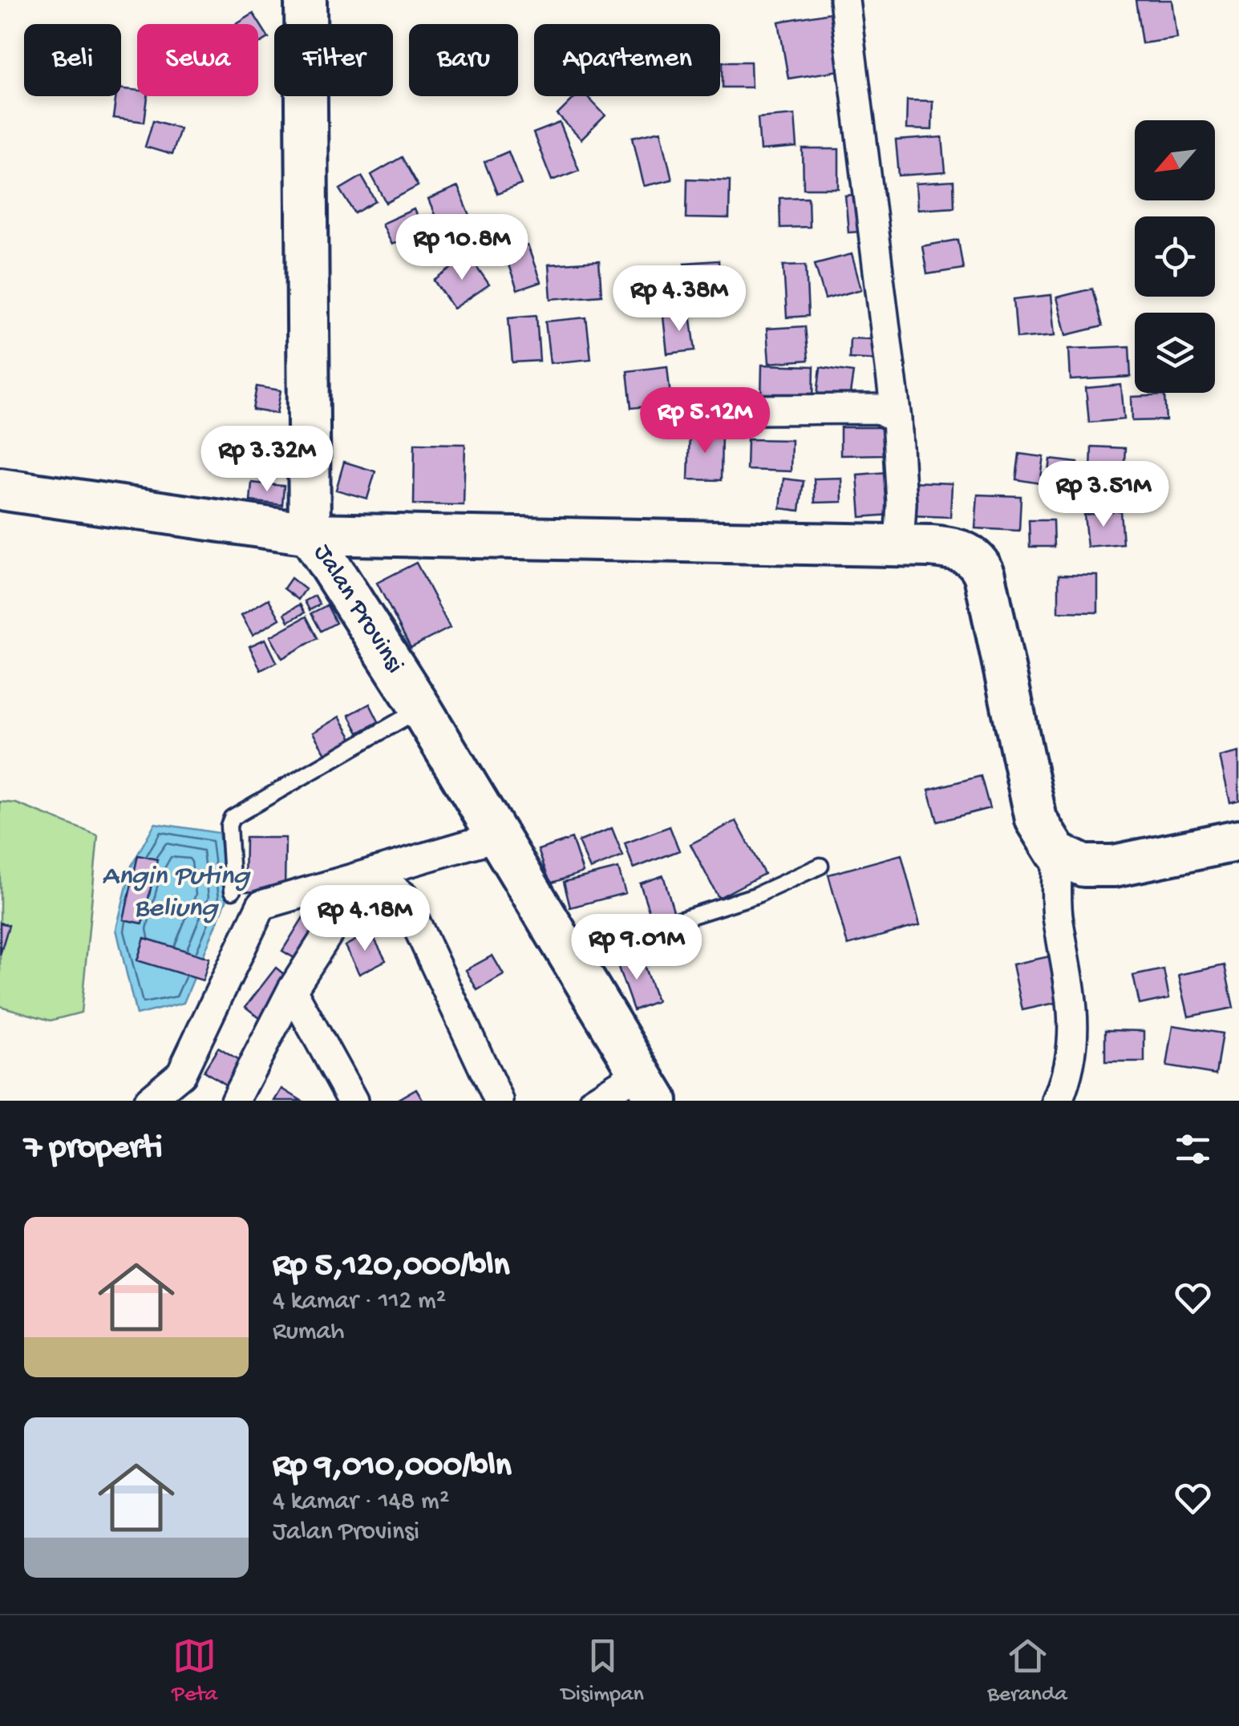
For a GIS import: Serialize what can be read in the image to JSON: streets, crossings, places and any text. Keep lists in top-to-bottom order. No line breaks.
{"streets":{"street":["Jalan Provinsi"]},"water":["Angin Puting Beliung"],"north":"bottom left","page":{"chip":["Beli","Sewa","Filter","Baru","Apartemen"],"price":["Rp 10.8M","Rp 4.38M","Rp 5.12M","Rp 3.32M","Rp 3.51M","Rp 4.18M","Rp 9.01M"],"heading":"7 properti","list":[{"name":"Rp 5,120,000/bln","note":"4 kamar · 112 m² · Rumah"},{"name":"Rp 9,010,000/bln","note":"4 kamar · 148 m² · Jalan Provinsi"}],"tabs":["Peta","Disimpan","Beranda"]}}
